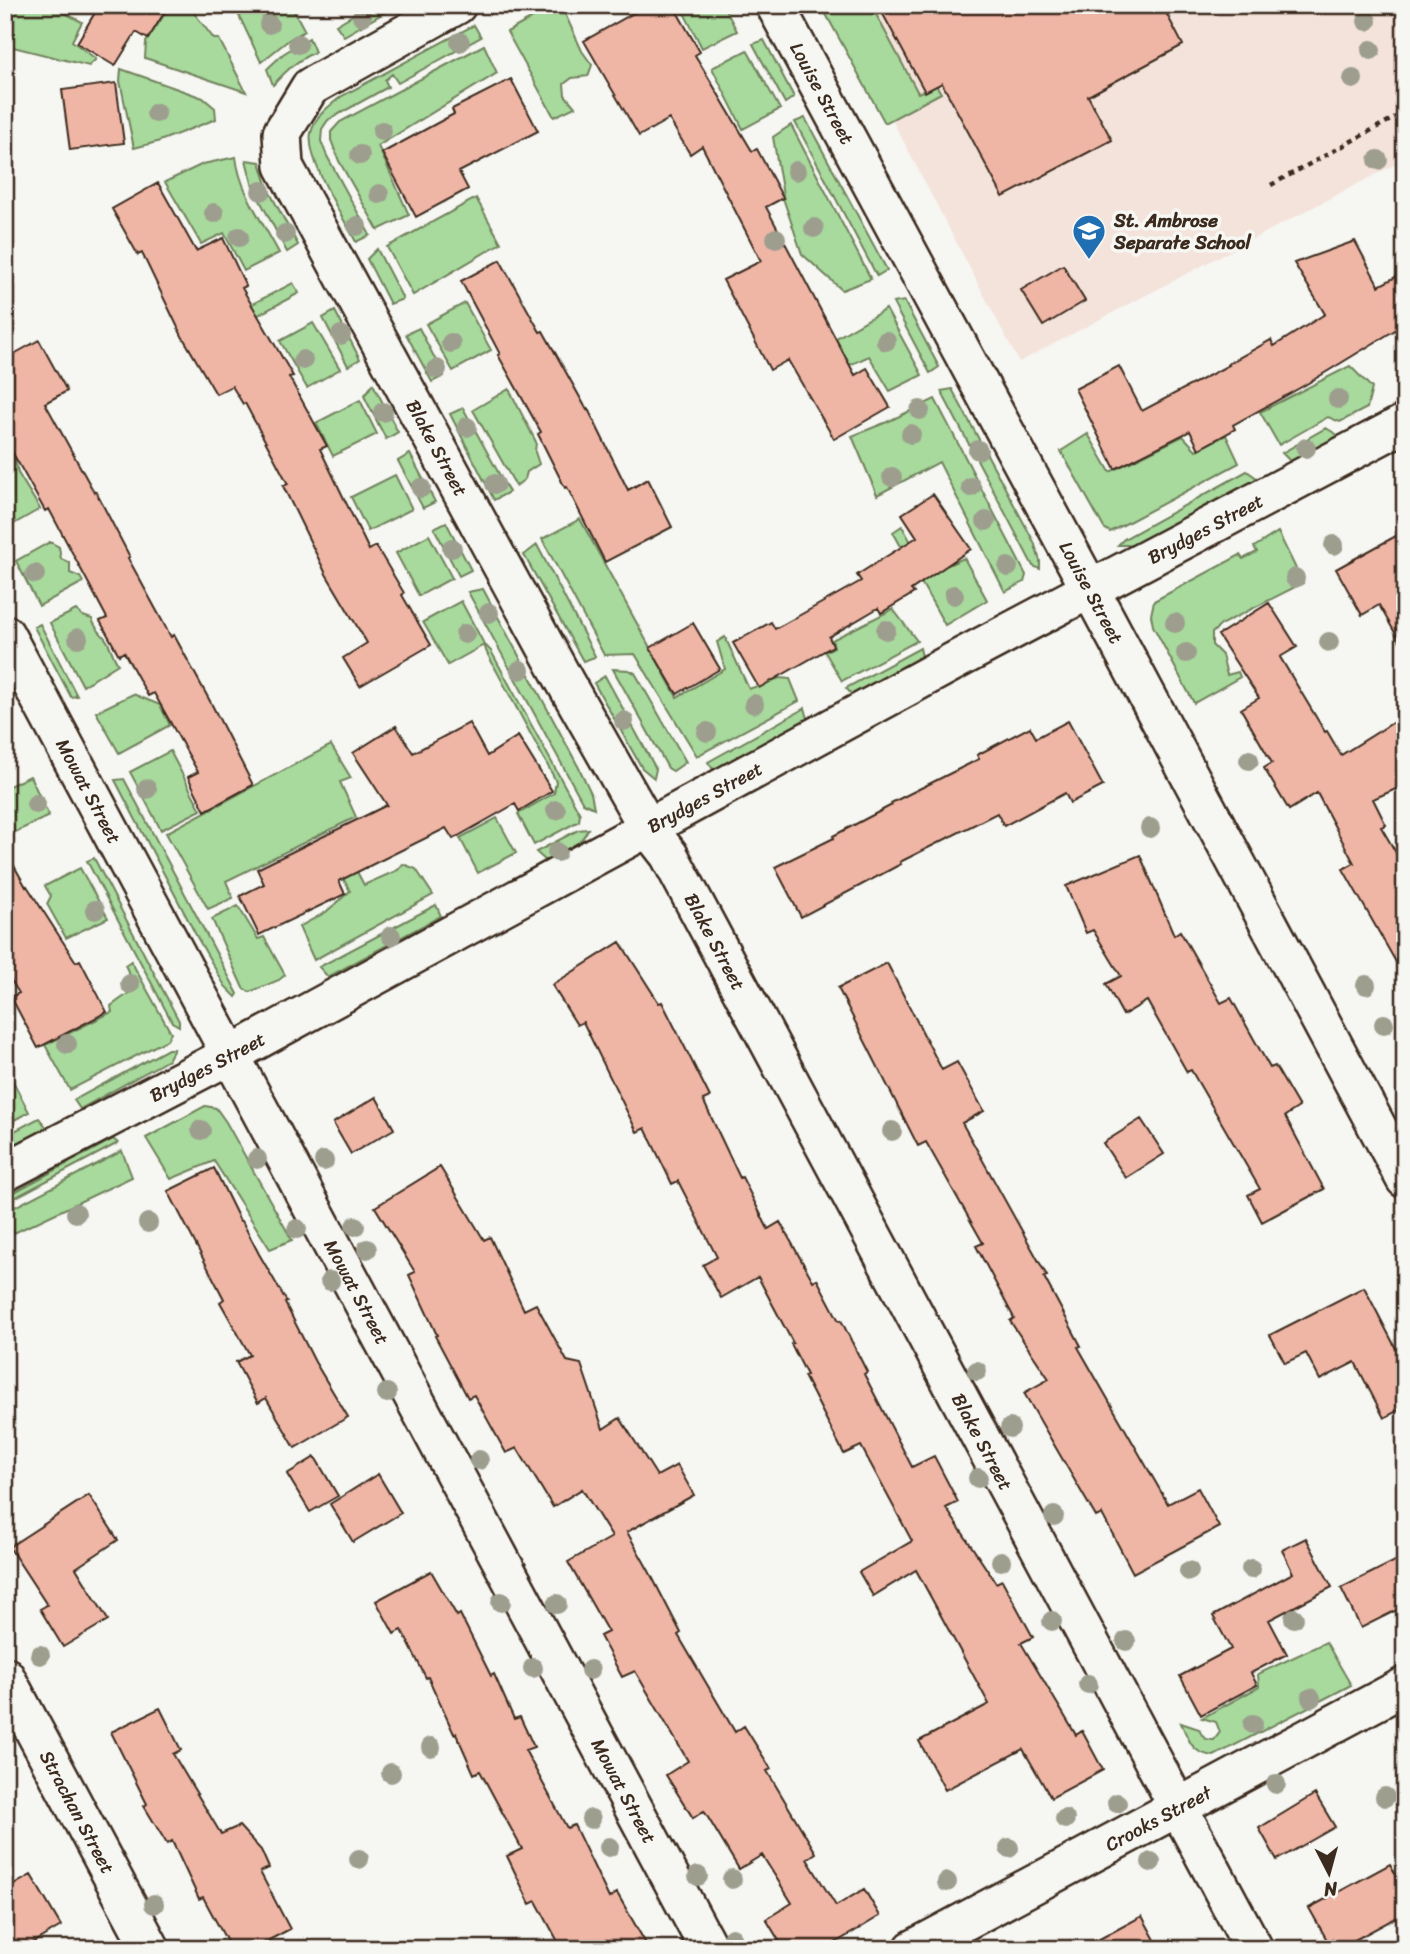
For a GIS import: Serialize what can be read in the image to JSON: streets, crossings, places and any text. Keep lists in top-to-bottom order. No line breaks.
{"streets":{"street":["Louise Street","Blake Street","Brydges Street","Mowat Street","Strachan Street","Crooks Street"]},"crossings":[["Louise Street","Brydges Street"],["Blake Street","Brydges Street"],["Blake Street","Crooks Street"],["Brydges Street","Mowat Street"]],"places":{"school or university":["St. Ambrose Separate School"]},"north":"bottom"}
